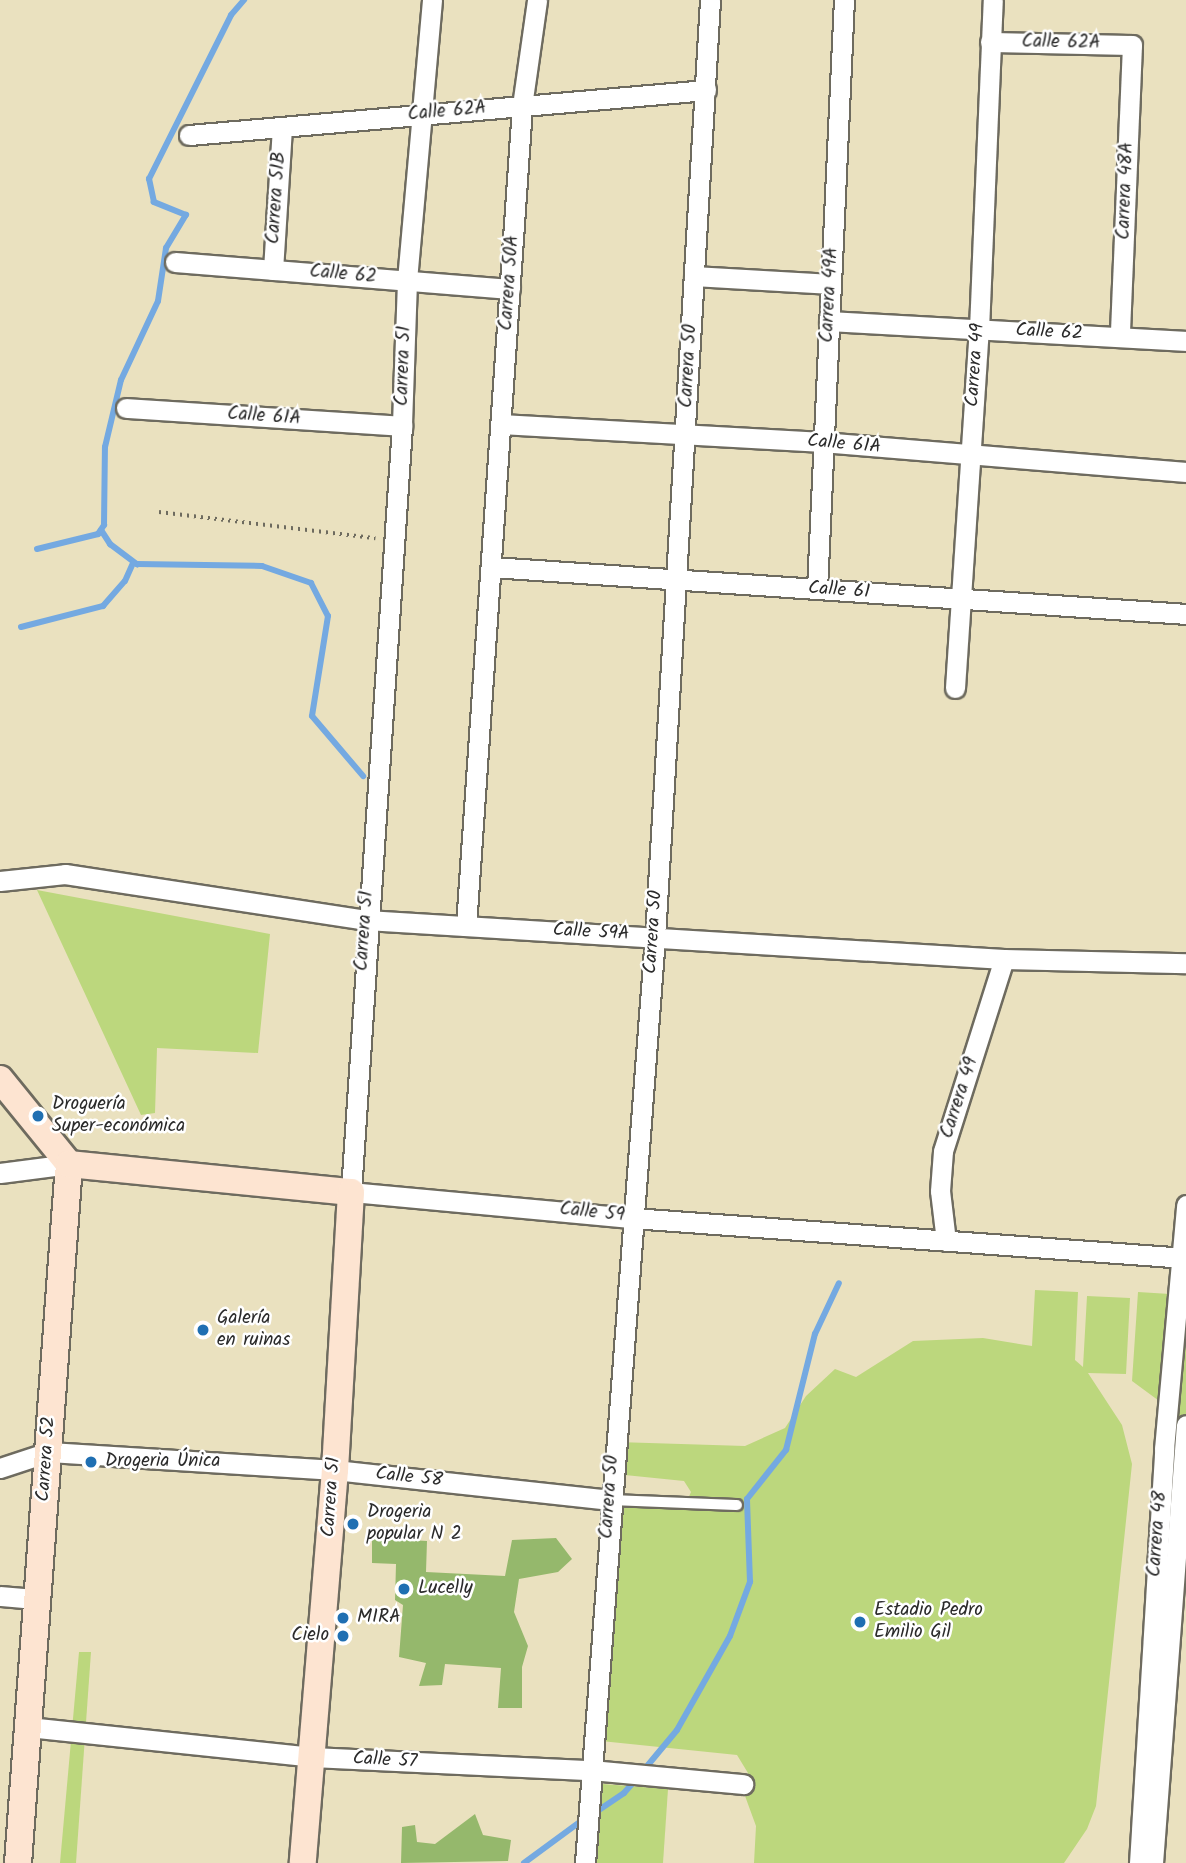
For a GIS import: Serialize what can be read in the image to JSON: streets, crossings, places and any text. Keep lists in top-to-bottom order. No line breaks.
{"streets":{"main road":["Carrera 51","Calle 59","Carrera 52"],"street":["Calle 62A","Carrera 48A","Carrera 51B","Calle 62","Carrera 50A","Carrera 49A","Carrera 49","Carrera 50","Calle 61A","Calle 61","Calle 59A","Calle 58","Carrera 48","Calle 57"]},"crossings":[["Calle 62A","Carrera 48A"],["Calle 62A","Carrera 51B"],["Calle 62A","Carrera 50A"],["Calle 62A","Carrera 49"],["Calle 62A","Carrera 51"],["Calle 62A","Carrera 50"],["Carrera 48A","Calle 62"],["Carrera 51B","Calle 62"],["Calle 62","Carrera 50A"],["Calle 62","Carrera 49A"],["Calle 62","Carrera 49"],["Calle 62","Carrera 51"],["Carrera 50A","Calle 61A"],["Carrera 50A","Calle 61"],["Carrera 50A","Calle 59A"],["Carrera 49A","Calle 61A"],["Carrera 49A","Calle 61"],["Carrera 49","Calle 61A"],["Carrera 49","Calle 61"],["Carrera 49","Calle 59A"],["Carrera 49","Calle 59"],["Carrera 51","Calle 61A"],["Carrera 51","Calle 59A"],["Carrera 51","Calle 59"],["Carrera 51","Calle 58"],["Carrera 51","Calle 57"],["Carrera 50","Calle 61A"],["Carrera 50","Calle 61"],["Carrera 50","Calle 59A"],["Carrera 50","Calle 59"],["Carrera 50","Calle 58"],["Carrera 50","Calle 57"],["Calle 59","Carrera 52"],["Calle 59","Carrera 48"],["Carrera 52","Calle 58"],["Carrera 52","Calle 57"]],"places":["Droguería Super-económica","Galería en ruinas","Drogeria Única","Drogeria popular N 2","Lucelly","MIRA","Estadio Pedro Emilio Gil","Cielo"]}
